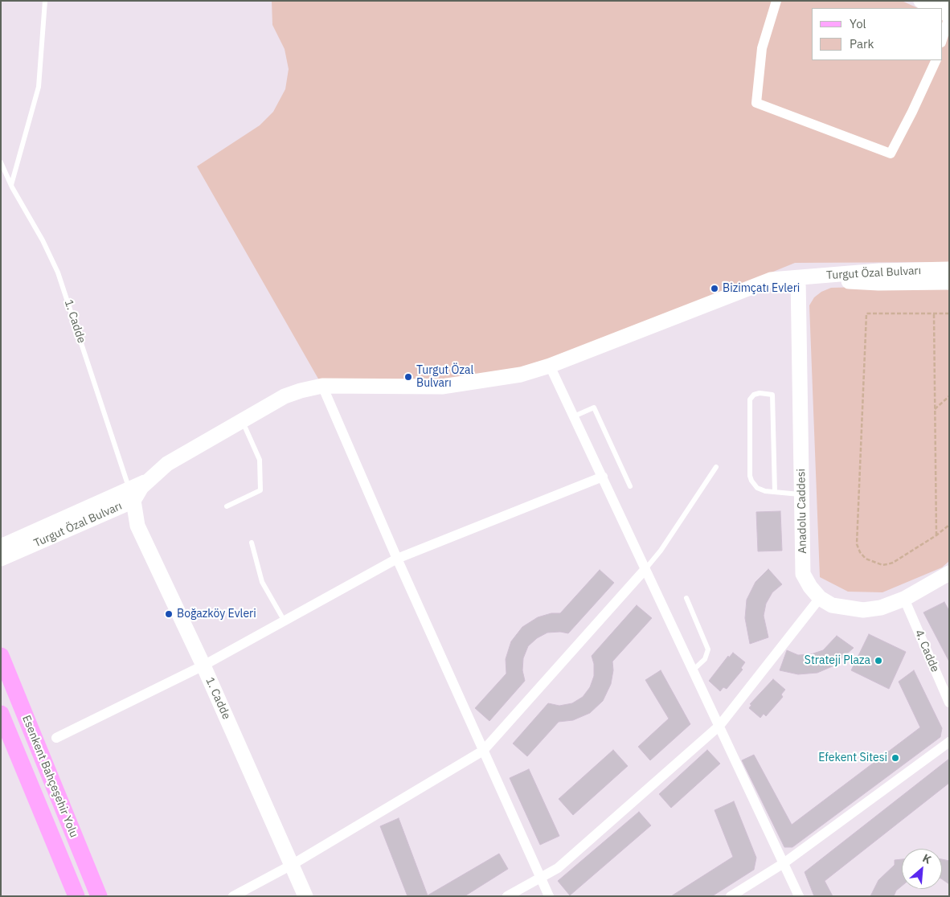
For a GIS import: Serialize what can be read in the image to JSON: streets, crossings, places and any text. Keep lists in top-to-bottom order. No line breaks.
{"streets":{"main road":["Esenkent Bahçeşehir Yolu"],"street":["Turgut Özal Bulvarı","1. Cadde","Anadolu Caddesi","4. Cadde"]},"crossings":[["Turgut Özal Bulvarı","1. Cadde"],["Turgut Özal Bulvarı","Anadolu Caddesi"],["Anadolu Caddesi","4. Cadde"]],"places":["Bizimçatı Evleri","Turgut Özal Bulvarı","Boğazköy Evleri","Strateji Plaza","Efekent Sitesi"],"legend":["Yol","Park"],"north":"top right"}
